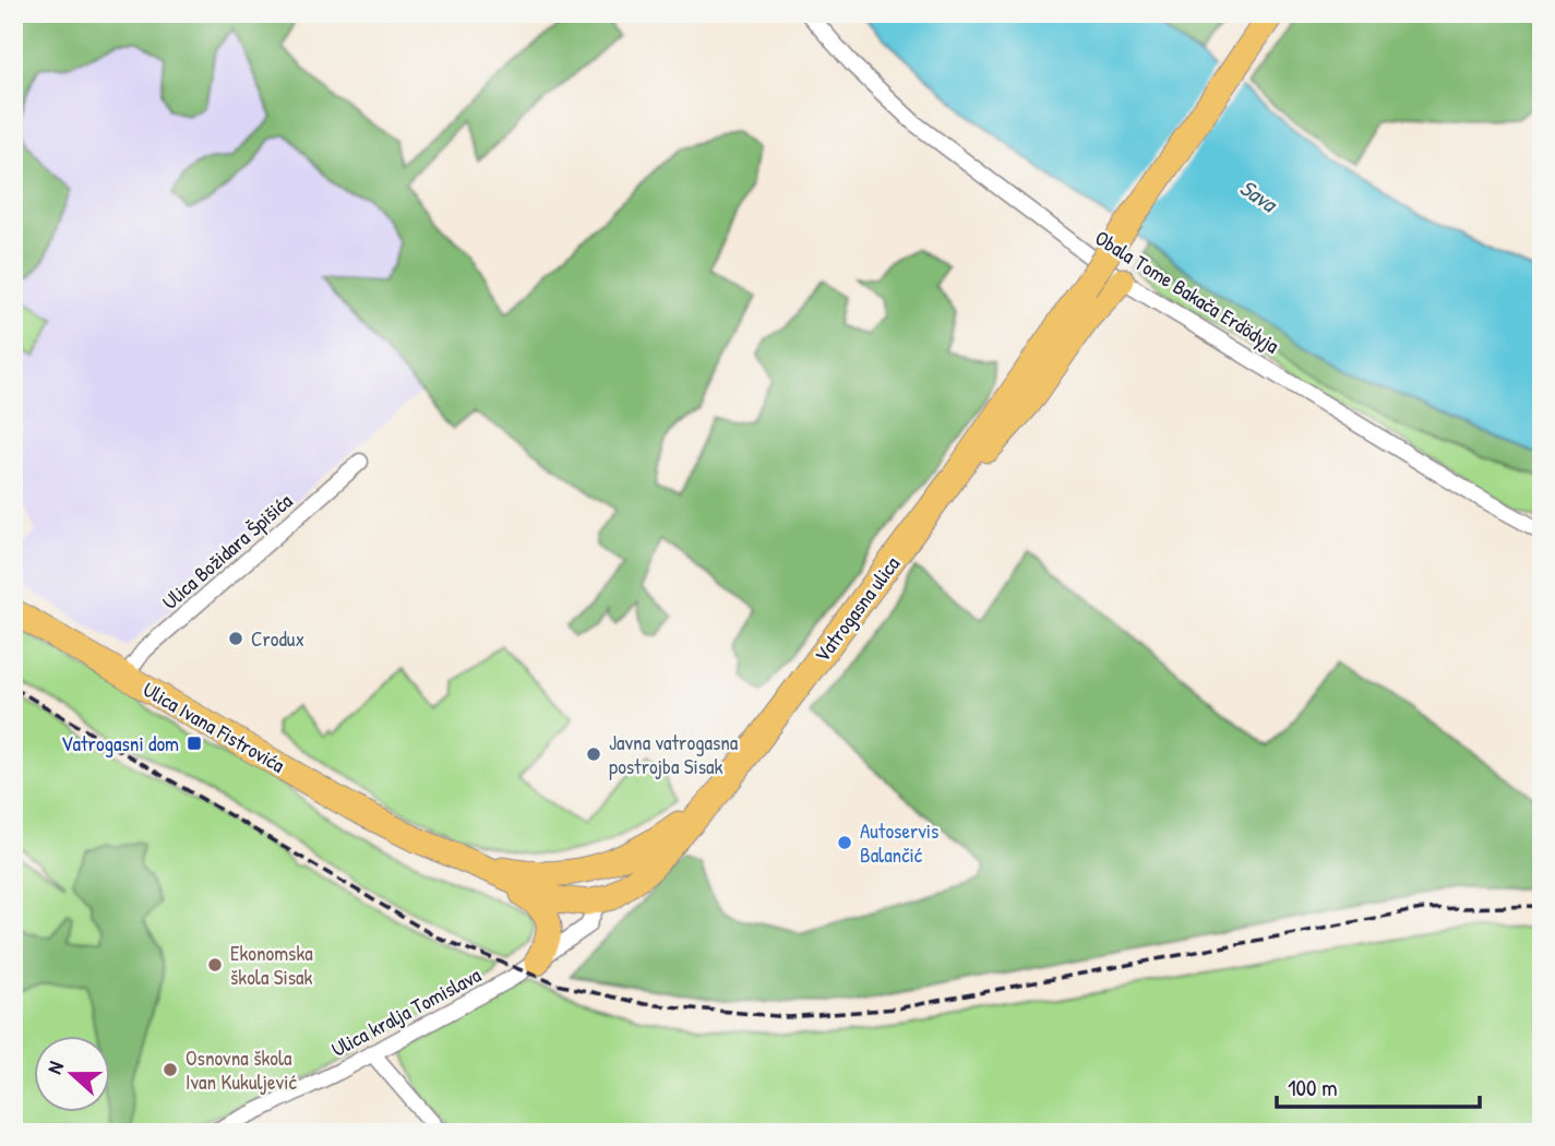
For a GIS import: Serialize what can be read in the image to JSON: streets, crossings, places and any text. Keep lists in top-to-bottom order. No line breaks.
{"streets":{"main road":["Vatrogasna ulica","Ulica Ivana Fistrovića"],"street":["Obala Tome Bakača Erdödyja","Ulica Božidara Špišića","Ulica kralja Tomislava"]},"crossings":[["Ulica Božidara Špišića","Ulica Ivana Fistrovića"],["Vatrogasna ulica","Ulica kralja Tomislava"]],"water":["Sava"],"places":{"other":["Crodux","Javna vatrogasna postrojba Sisak","Autoservis Balančić","Ekonomska škola Sisak","Osnovna škola Ivan Kukuljević"],"transit":["Vatrogasni dom"]},"scale_bar":"100 m","north":"left"}
